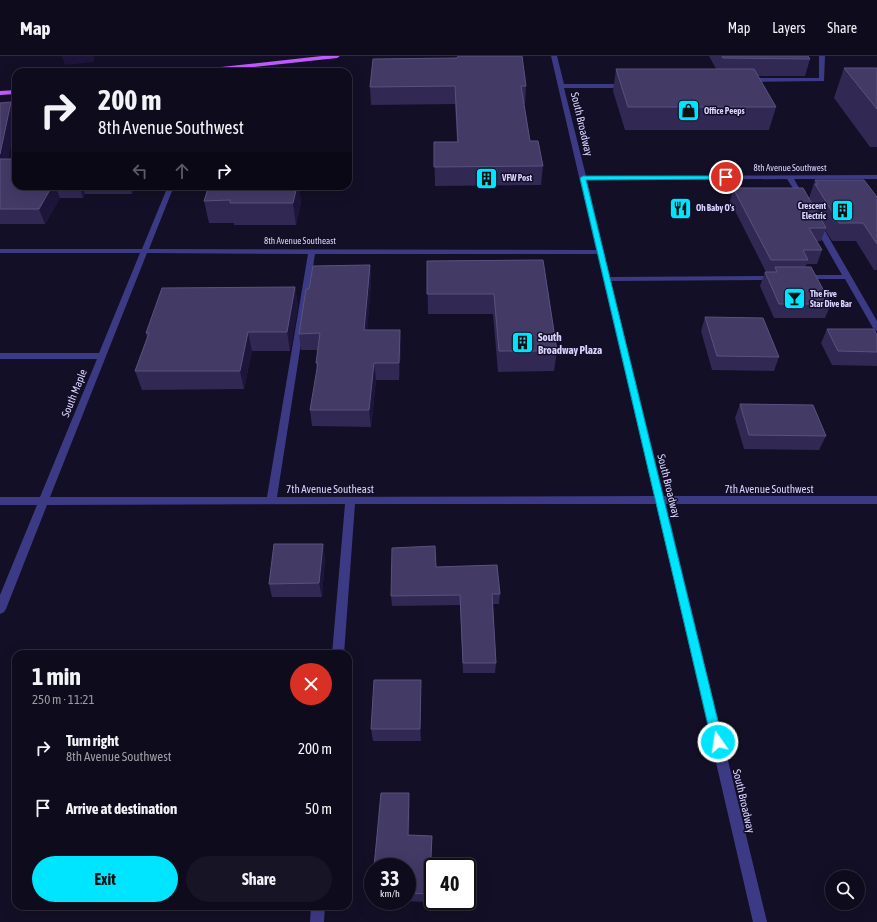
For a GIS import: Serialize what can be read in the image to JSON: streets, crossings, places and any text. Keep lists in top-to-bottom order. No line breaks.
{"streets":{"street":["South Broadway","8th Avenue Southwest","8th Avenue Southeast","South Maple","7th Avenue Southeast","7th Avenue Southwest"]},"crossings":[["South Broadway","8th Avenue Southwest"],["South Broadway","8th Avenue Southeast"],["South Broadway","7th Avenue Southeast"],["South Broadway","7th Avenue Southwest"],["8th Avenue Southeast","South Maple"],["South Maple","7th Avenue Southeast"],["7th Avenue Southeast","7th Avenue Southwest"]],"places":{"shop":["Office Peeps"],"building":["VFW Post","Crescent Electric","South Broadway Plaza"],"restaurant":["Oh Baby O's"],"bar":["The Five Star Dive Bar"]},"page":{"header":"Map","nav":["Map","Layers","Share"],"turn":["200 m","8th Avenue Southwest"],"heading":["1 min","250 m · 11:21"],"list":[{"name":"Turn right","note":"8th Avenue Southwest","value":"200 m"},{"name":"Arrive at destination","value":"50 m"}],"buttons":["Exit","Share"],"speed":"33 km/h","limit":"40"}}
